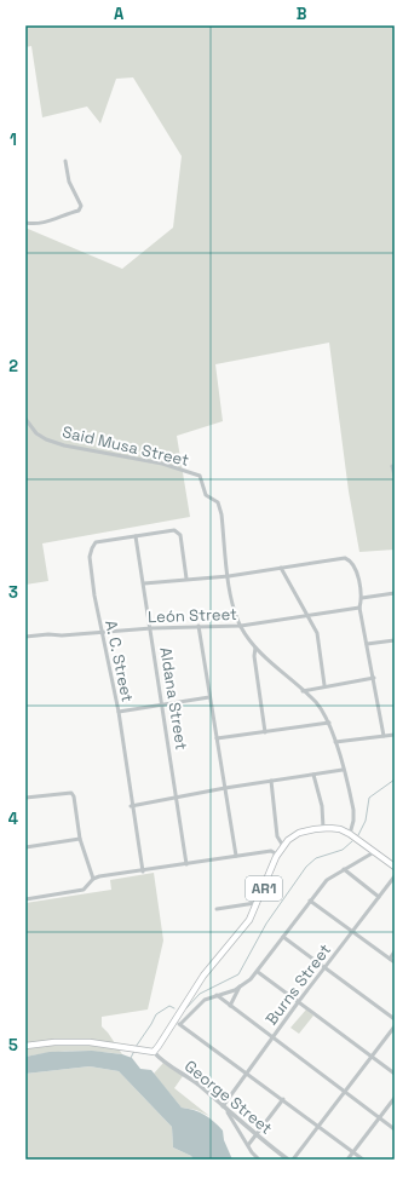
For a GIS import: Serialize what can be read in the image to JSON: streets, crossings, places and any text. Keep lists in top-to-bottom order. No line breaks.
{"streets":{"highway":["AR1"],"street":["Said Musa Street","León Street","A. C. Street","Aldana Street","Burns Street","George Street"]},"crossings":[["Said Musa Street","León Street"],["Said Musa Street","AR1"],["León Street","A. C. Street"],["León Street","Aldana Street"],["A. C. Street","Aldana Street"],["AR1","George Street"],["Burns Street","George Street"]],"grid":{"columns":["A","B"],"rows":["1","2","3","4","5"]}}
